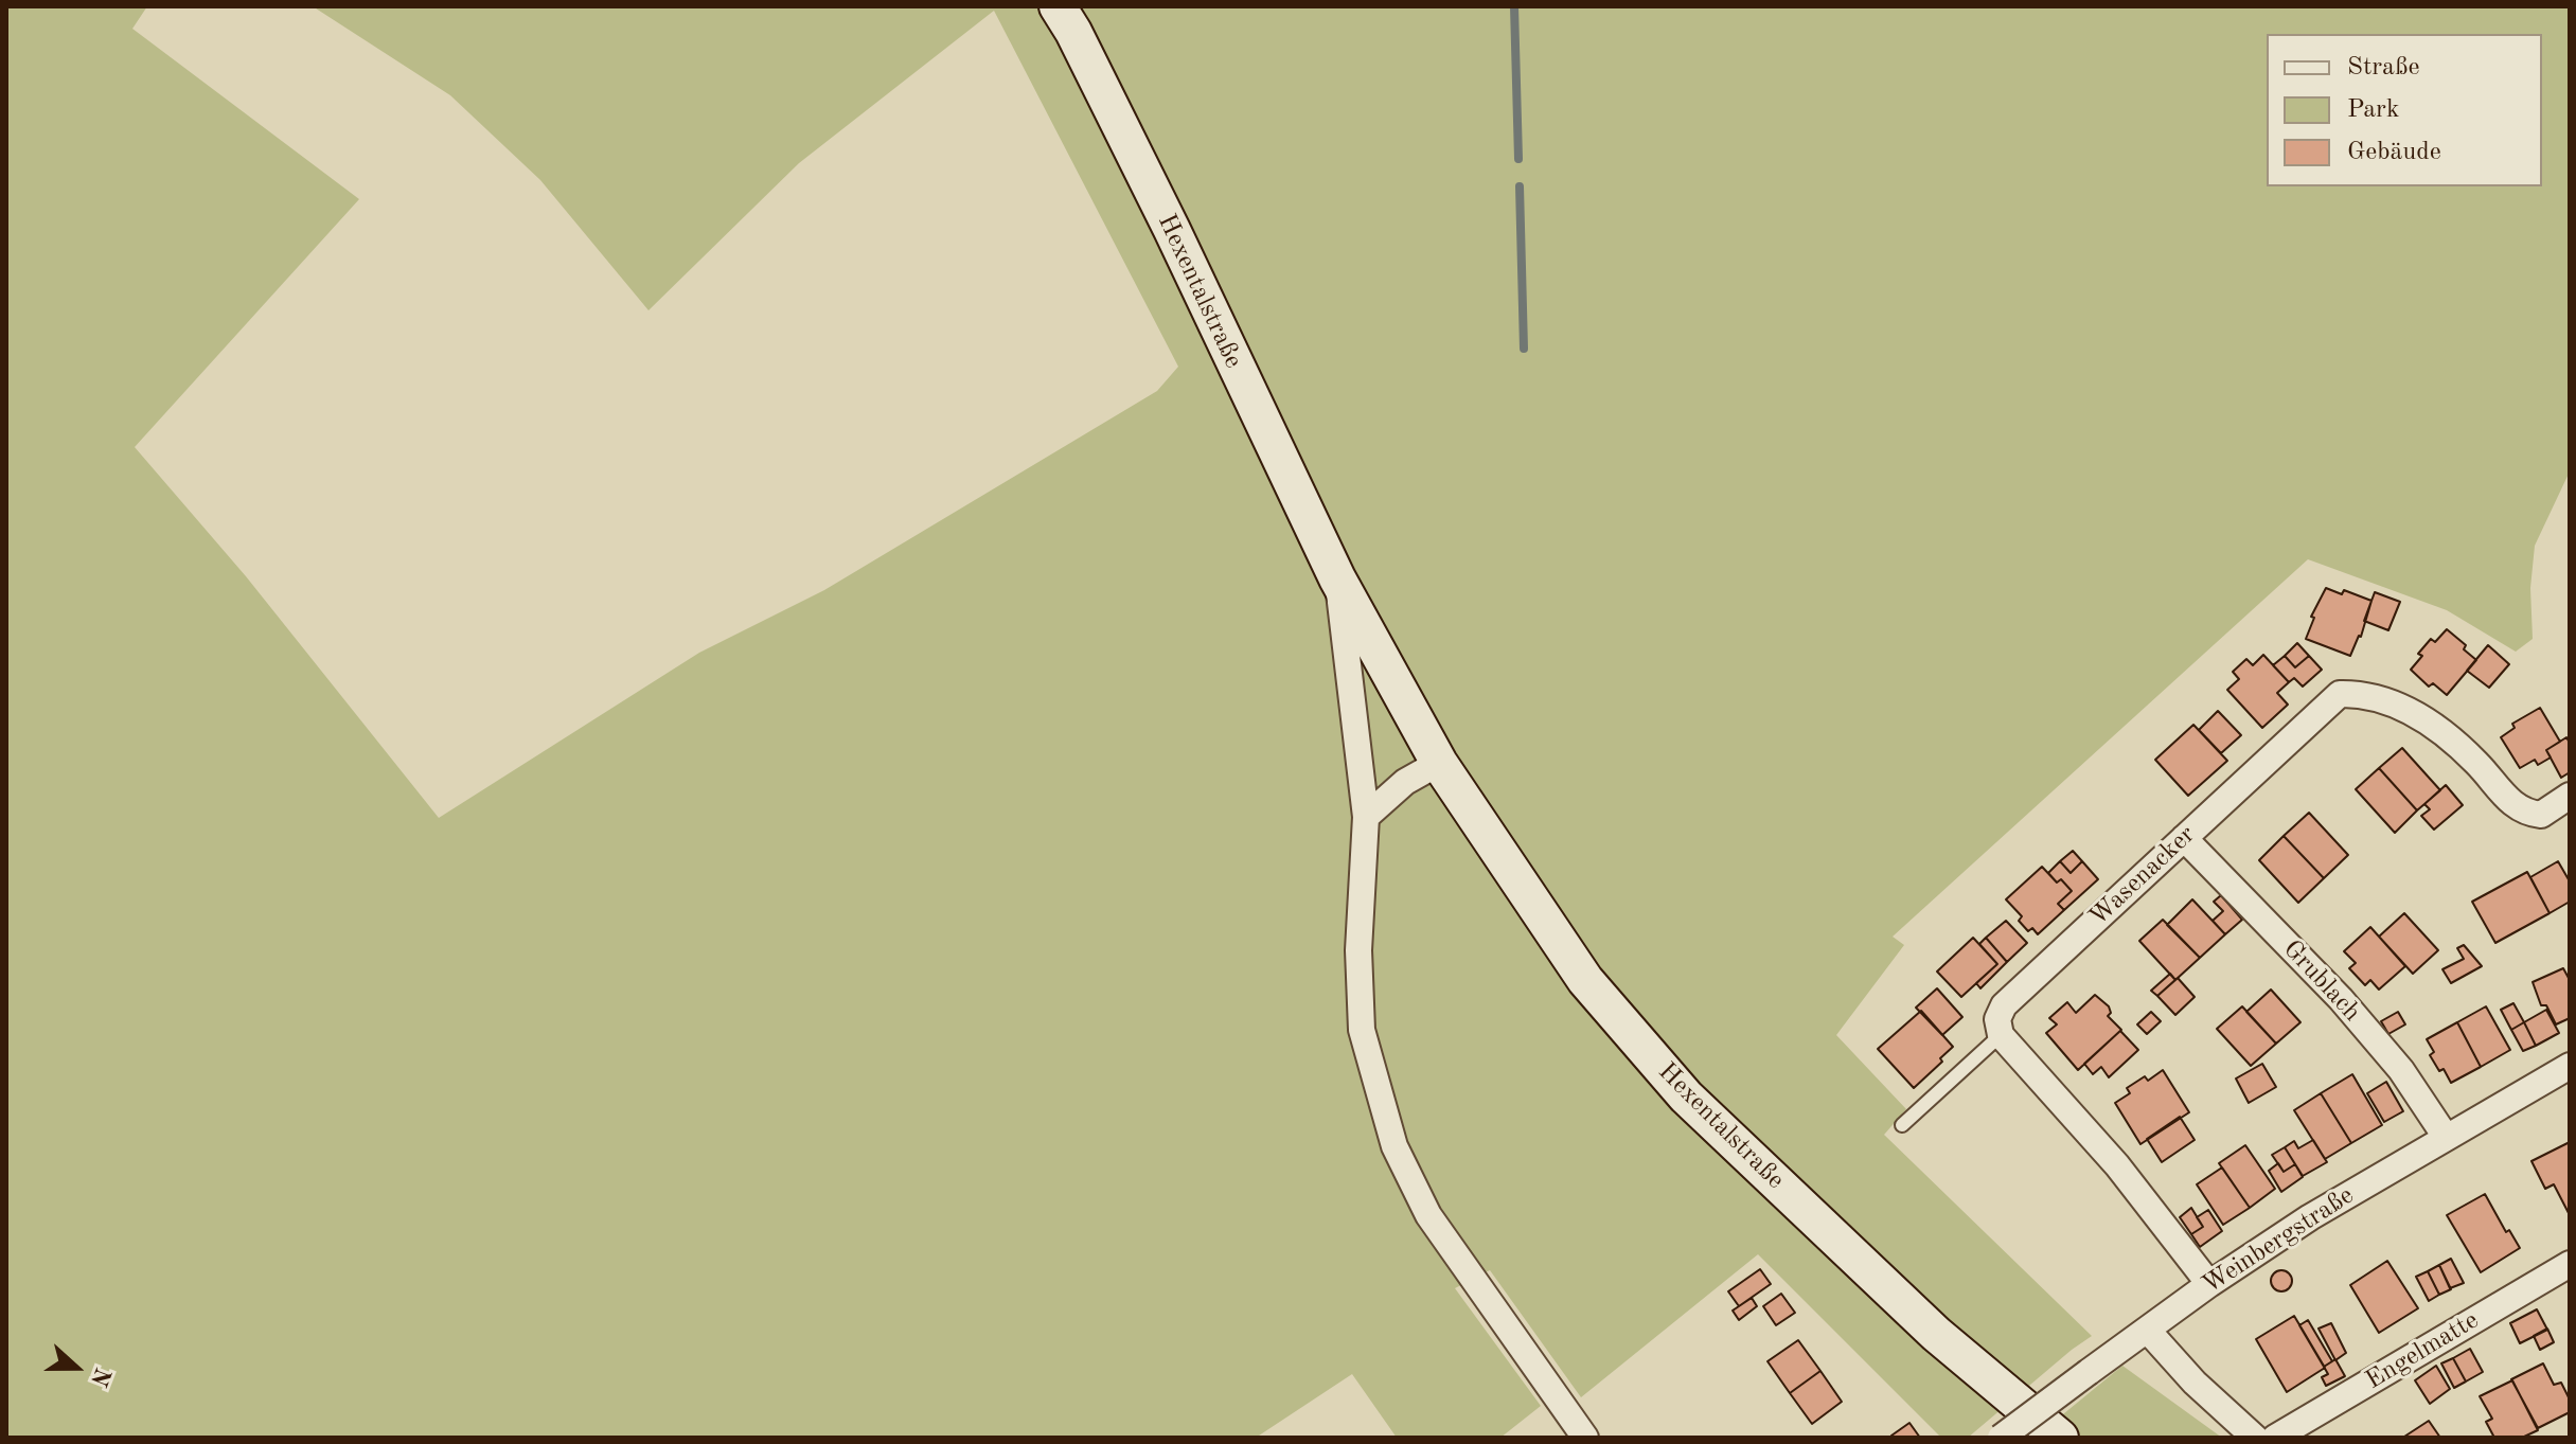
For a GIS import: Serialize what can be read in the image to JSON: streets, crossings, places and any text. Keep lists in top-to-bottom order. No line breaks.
{"streets":{"main road":["Hexentalstraße"],"street":["Wasenacker","Grublach","Weinbergstraße","Engelmatte"]},"crossings":[["Wasenacker","Grublach"],["Grublach","Weinbergstraße"]],"legend":["Straße","Park","Gebäude"],"north":"right"}
